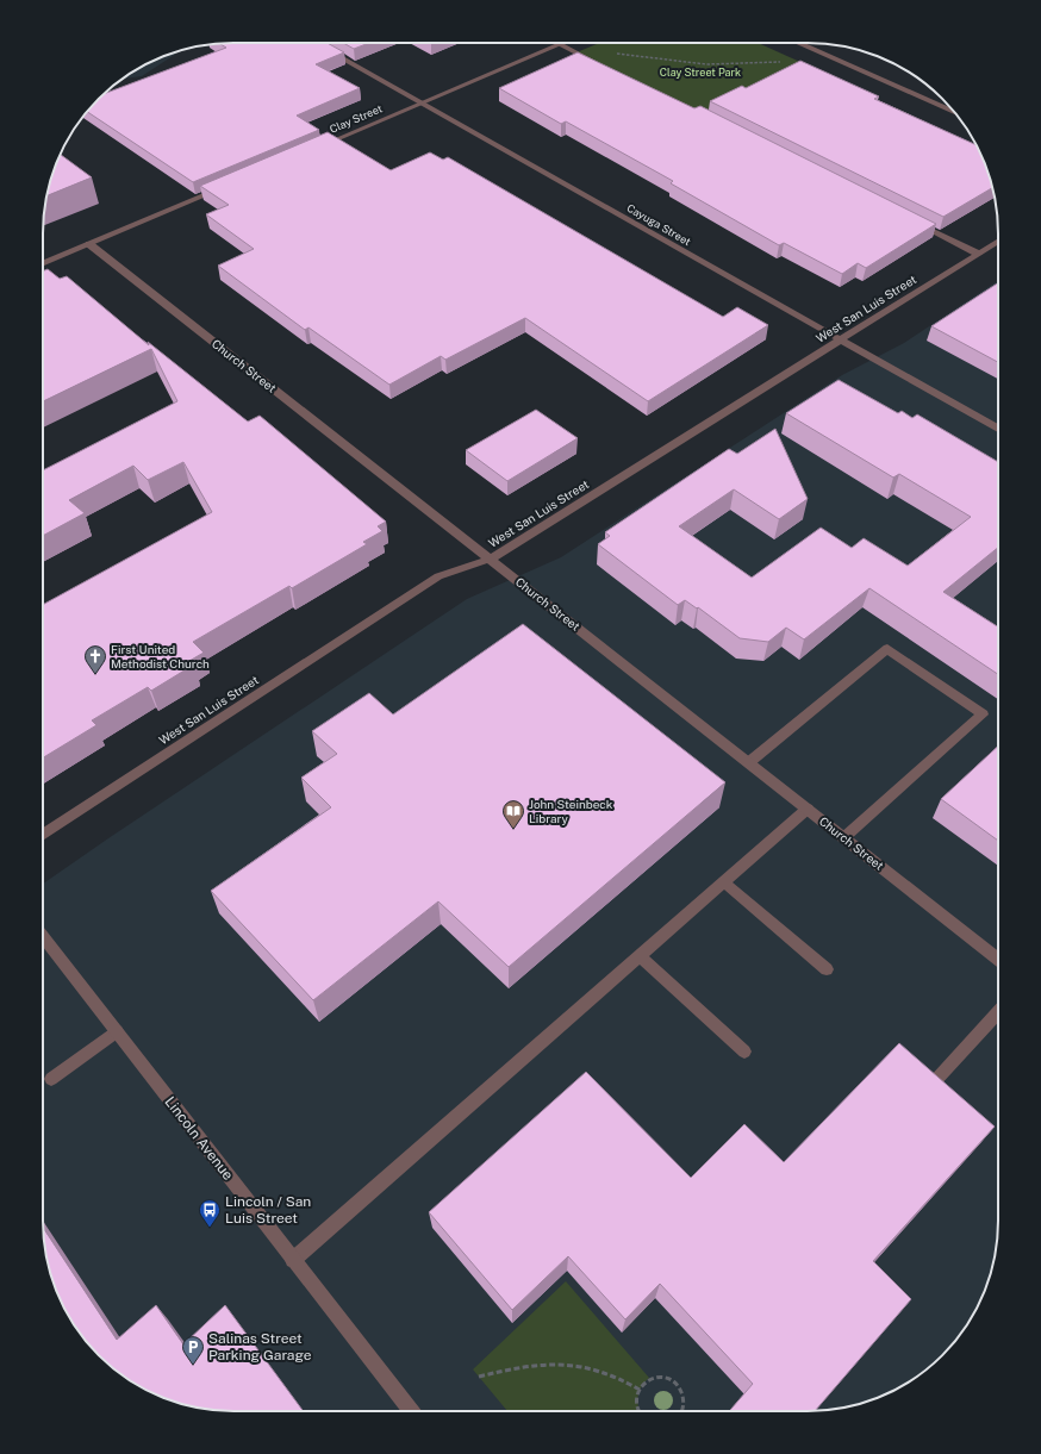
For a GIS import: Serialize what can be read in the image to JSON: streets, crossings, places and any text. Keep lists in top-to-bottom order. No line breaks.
{"streets":{"street":["Clay Street","Cayuga Street","West San Luis Street","Church Street","Lincoln Avenue"]},"crossings":[["Clay Street","Cayuga Street"],["Cayuga Street","West San Luis Street"],["West San Luis Street","Church Street"]],"parks":["Clay Street Park"],"places":{"church":["First United Methodist Church"],"library":["John Steinbeck Library"],"bus stop":["Lincoln / San Luis Street"],"parking":["Salinas Street Parking Garage"]}}
